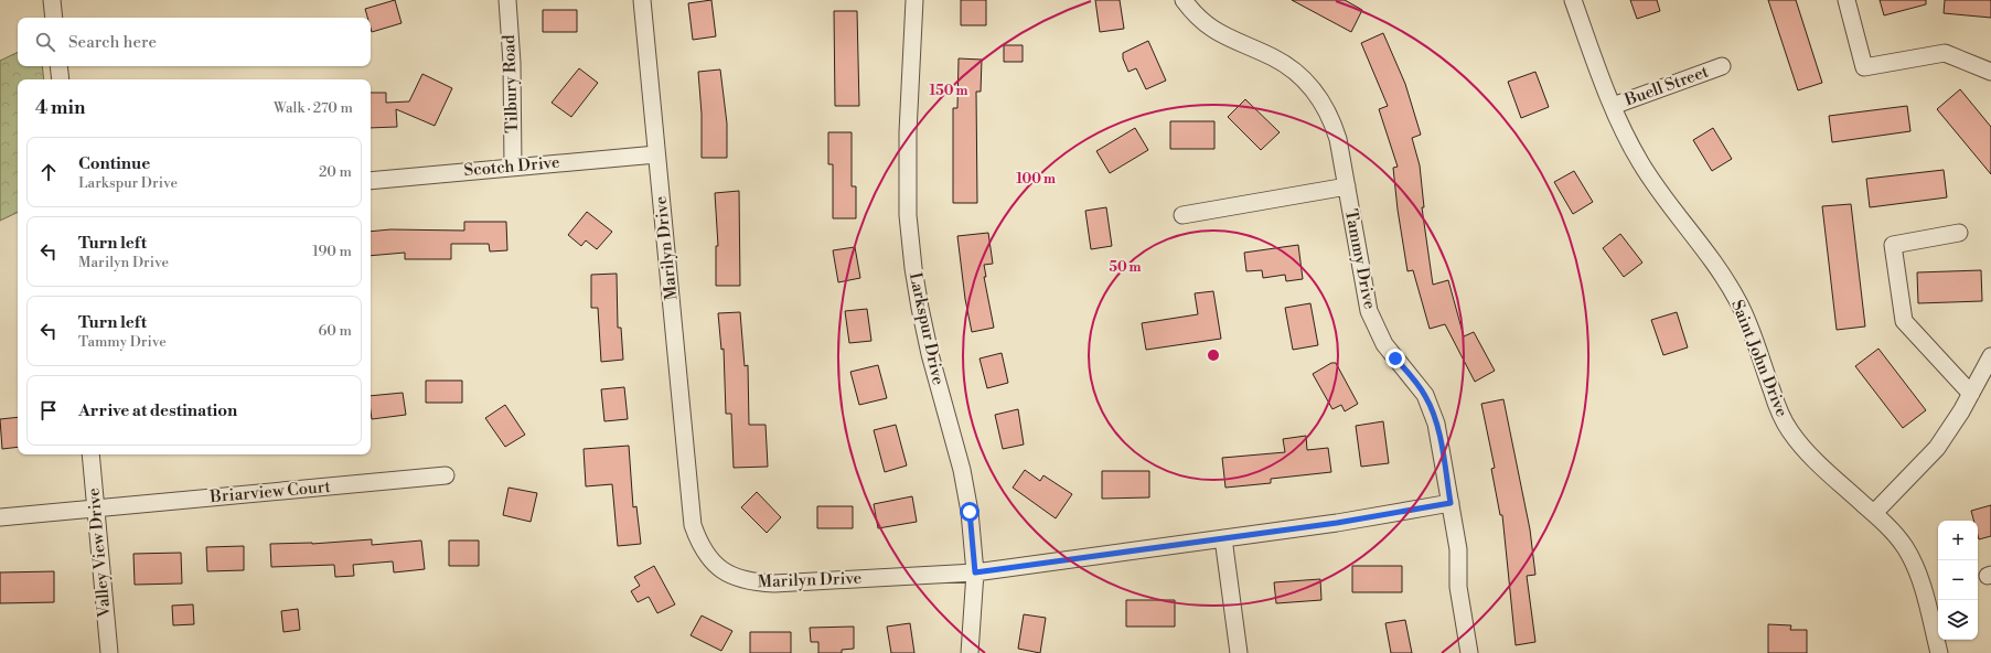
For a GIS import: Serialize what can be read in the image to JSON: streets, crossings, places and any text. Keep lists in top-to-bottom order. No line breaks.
{"streets":{"street":["Tilbury Road","Buell Street","Scotch Drive","Marilyn Drive","Tammy Drive","Larkspur Drive","Saint John Drive","Briarview Court","Valley View Drive"]},"crossings":[["Tilbury Road","Scotch Drive"],["Buell Street","Saint John Drive"],["Scotch Drive","Marilyn Drive"],["Marilyn Drive","Tammy Drive"],["Marilyn Drive","Larkspur Drive"],["Briarview Court","Valley View Drive"]],"page":{"search":"Search here","heading":["4 min","Walk · 270 m"],"list":[["Continue","Larkspur Drive","20 m"],["Turn left","Marilyn Drive","190 m"],["Turn left","Tammy Drive","60 m"],"Arrive at destination"],"map_buttons":["+","−"]},"rings":["150 m","100 m","50 m"]}
